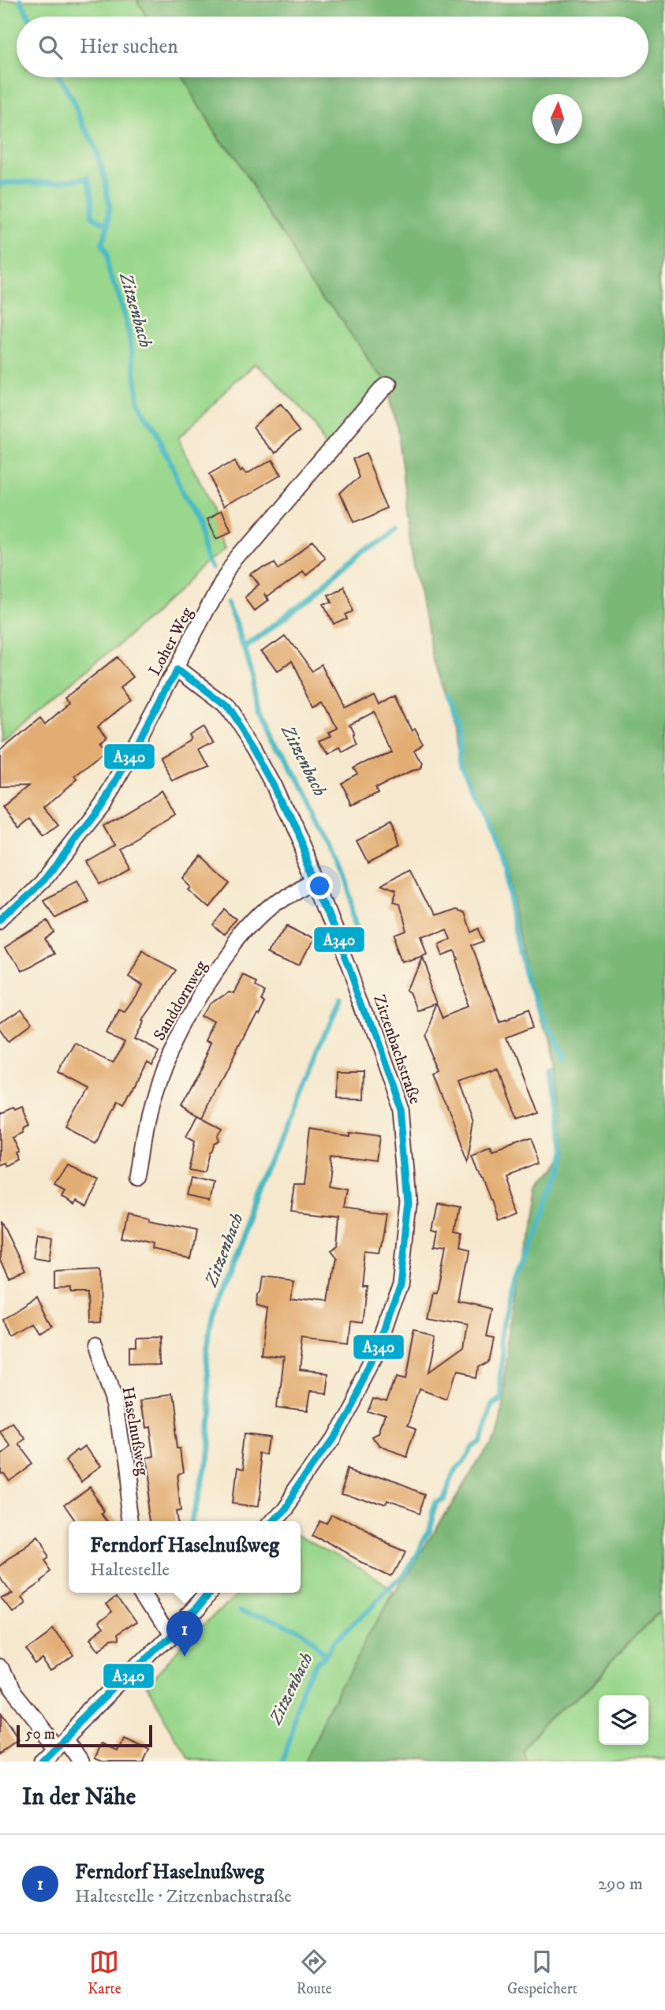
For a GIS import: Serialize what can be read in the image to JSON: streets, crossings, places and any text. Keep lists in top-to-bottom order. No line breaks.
{"streets":{"street":["Loher Weg","Sanddornweg","Zitzenbachstraße","Haselnußweg"]},"crossings":[["Loher Weg","Zitzenbachstraße"],["Sanddornweg","Zitzenbachstraße"]],"water":["Zitzenbach"],"lines":["transit line A340"],"scale_bar":"50 m","north":"top","page":{"search":"Hier suchen","popup":["Ferndorf Haselnußweg","Haltestelle"],"pins":"1","scale":"50 m","heading":"In der Nähe","list":[{"mark":"1","name":"Ferndorf Haselnußweg","note":"Haltestelle · Zitzenbachstraße","value":"290 m"}],"nav":["Karte","Route","Gespeichert"]}}
